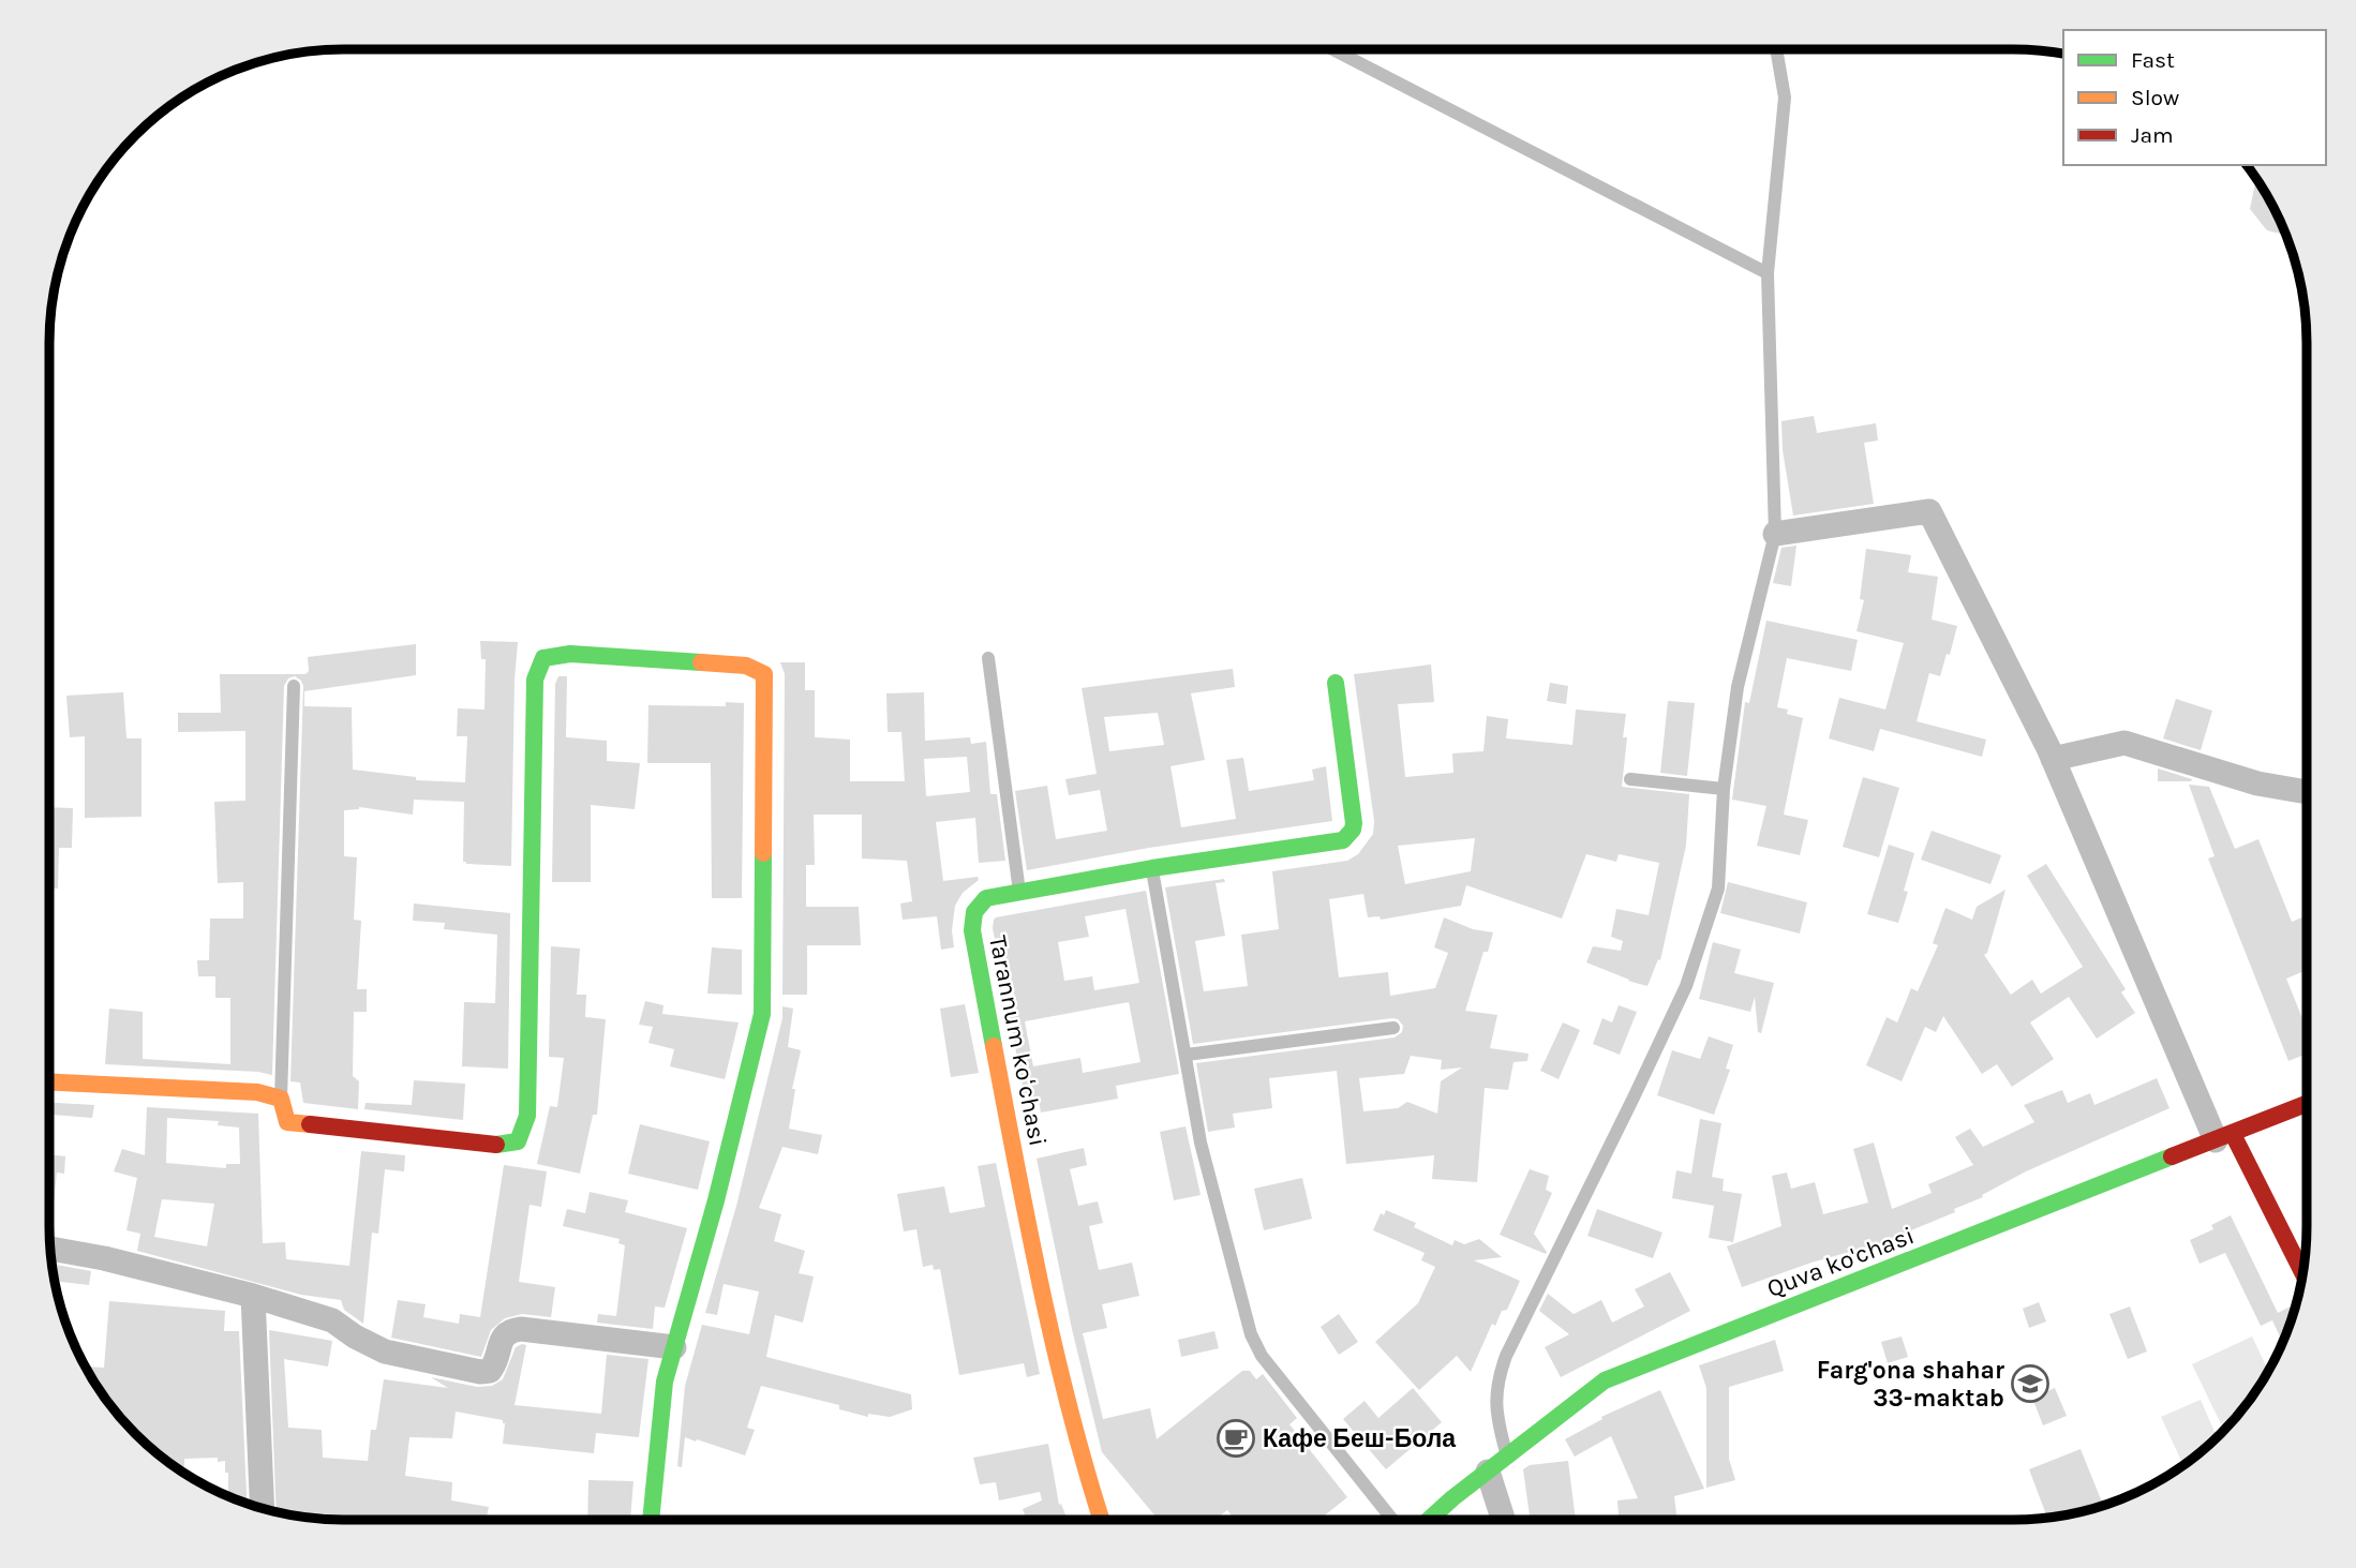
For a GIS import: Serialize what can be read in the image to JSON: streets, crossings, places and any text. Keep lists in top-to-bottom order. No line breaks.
{"streets":{"street":["Tarannum koʻchasi","Quva ko'chasi"]},"places":{"school or university":["Farg'ona shahar 33-maktab"],"cafe":["Кафе Беш-Бола"]},"legend":["Fast","Slow","Jam"]}
